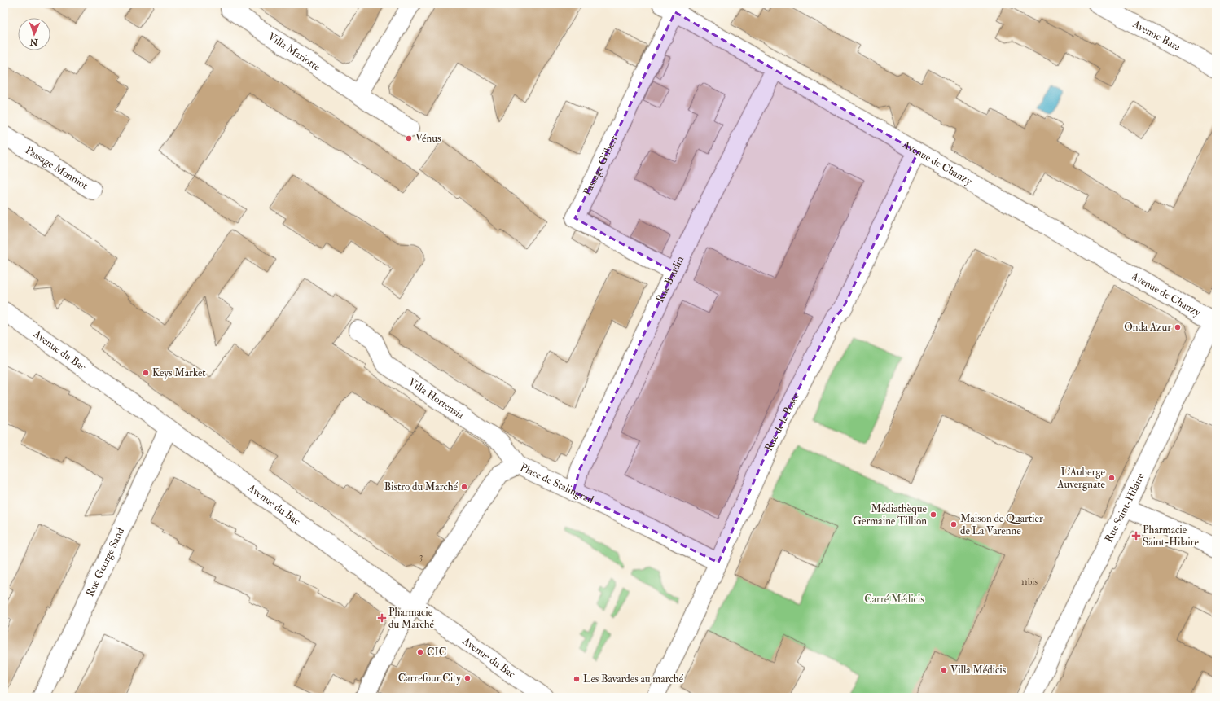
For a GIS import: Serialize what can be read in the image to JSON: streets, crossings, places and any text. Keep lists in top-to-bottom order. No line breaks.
{"streets":{"street":["Avenue Bara","Villa Mariotte","Avenue de Chanzy","Passage Gilbert","Passage Monniot","Rue Baudin","Avenue du Bac","Villa Hortensia","Rue de la Poste","Place de Stalingrad","Rue Saint-Hilaire","Rue George Sand"]},"crossings":[["Avenue de Chanzy","Passage Gilbert"],["Avenue de Chanzy","Rue Baudin"],["Avenue de Chanzy","Rue de la Poste"],["Avenue de Chanzy","Rue Saint-Hilaire"],["Passage Gilbert","Rue Baudin"],["Rue Baudin","Place de Stalingrad"],["Avenue du Bac","Place de Stalingrad"],["Avenue du Bac","Rue George Sand"],["Villa Hortensia","Place de Stalingrad"],["Rue de la Poste","Place de Stalingrad"]],"parks":["Carré Médicis"],"places":{"other":["Vénus","Onda Azur","Keys Market","L'Auberge Auvergnate","Bistro du Marché","Médiathèque Germaine Tillion","Maison de Quartier de La Varenne","CIC","Villa Médicis","Carrefour City","Les Bavardes au marché"],"health":["Pharmacie Saint-Hilaire","Pharmacie du Marché"]},"house_numbers":["3","11bis"],"north":"bottom"}
